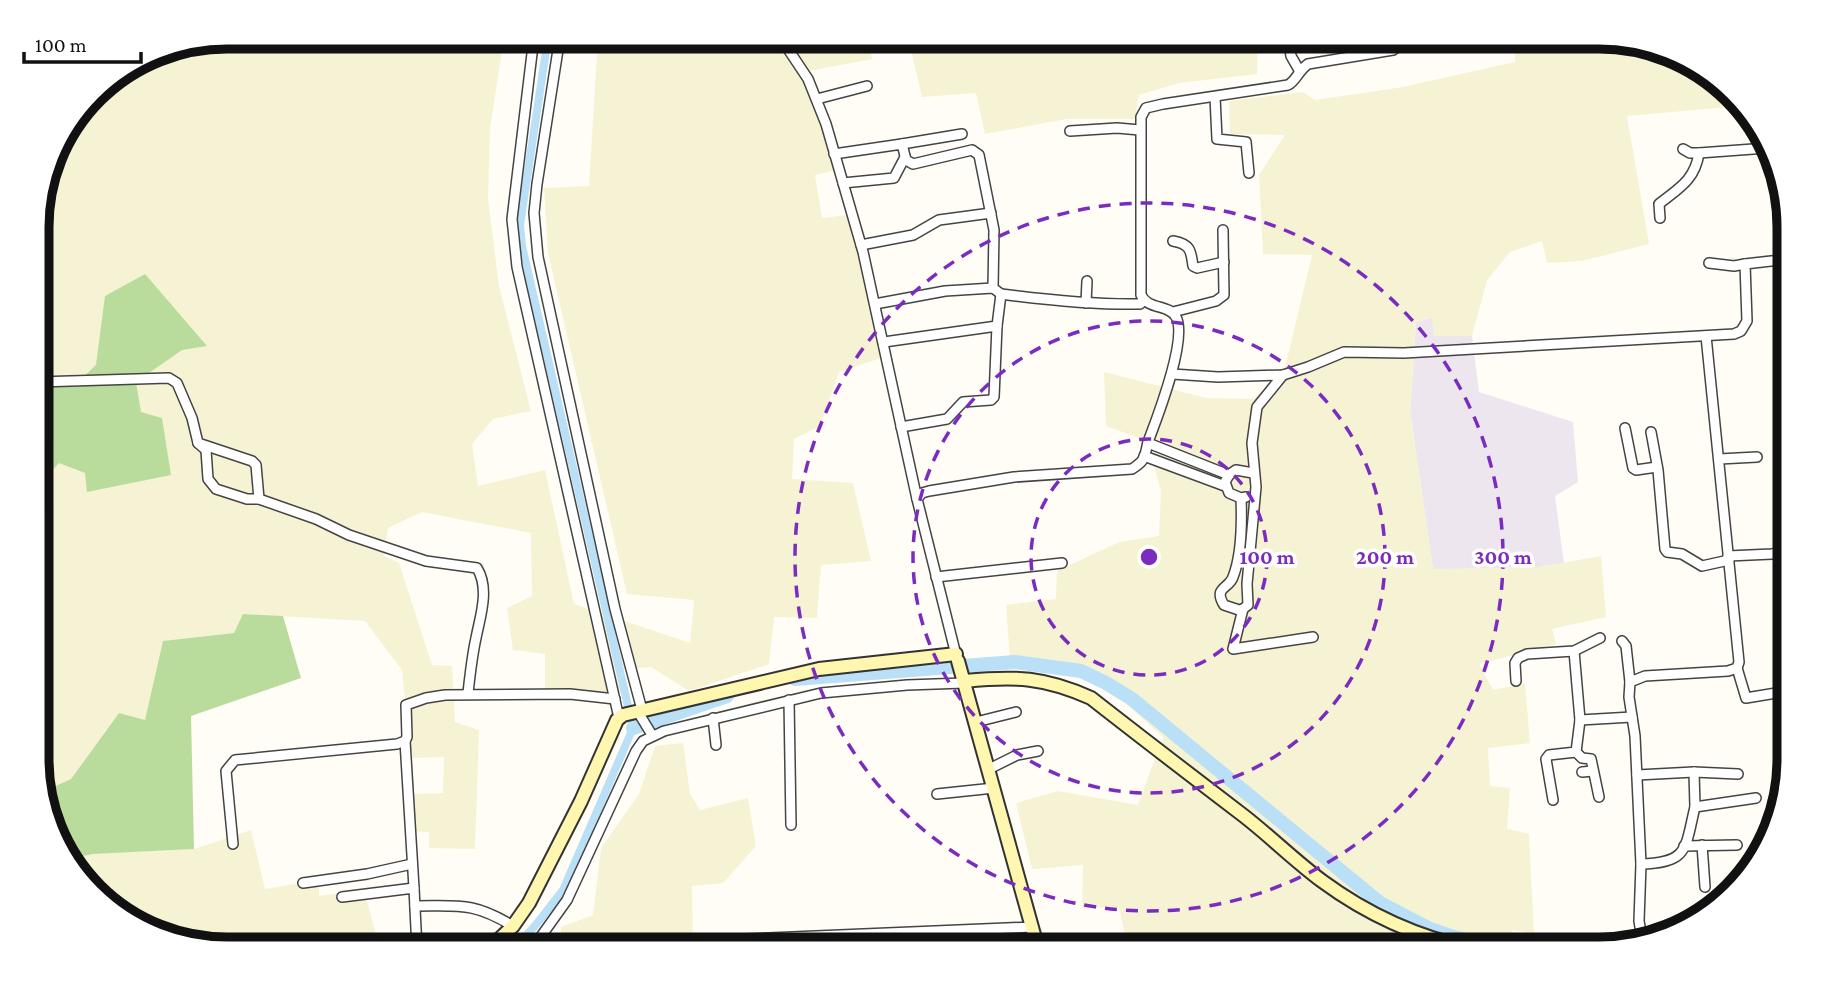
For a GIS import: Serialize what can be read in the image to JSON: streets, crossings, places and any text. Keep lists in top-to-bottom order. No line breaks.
{"scale_bar":"100 m","rings":["100 m","200 m","300 m"]}
